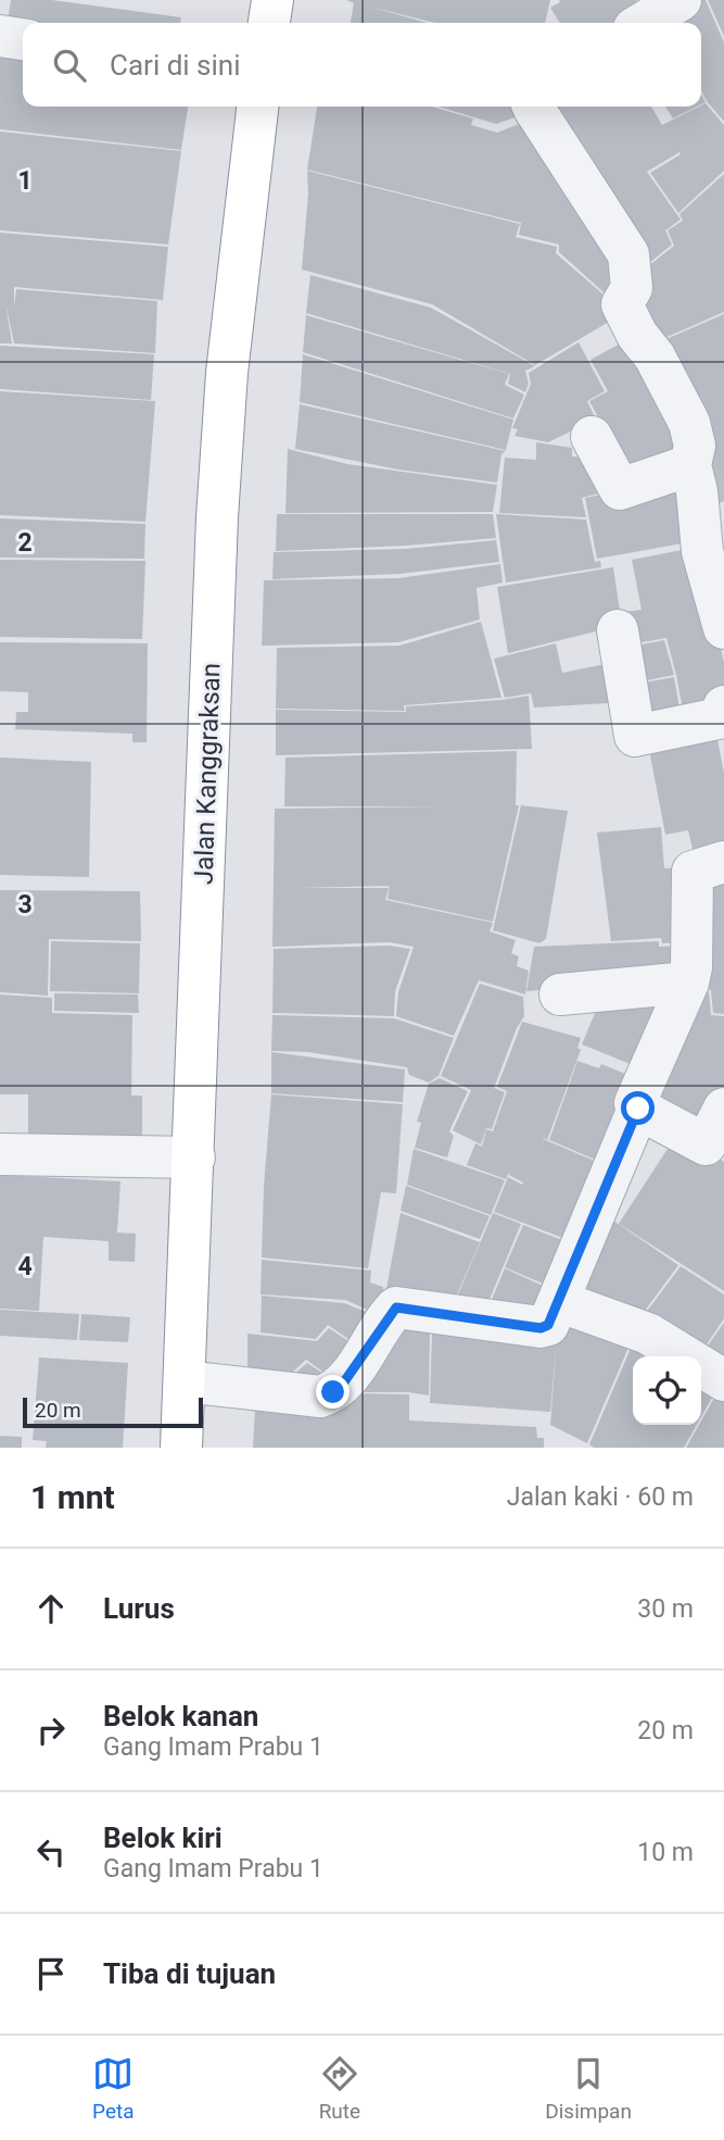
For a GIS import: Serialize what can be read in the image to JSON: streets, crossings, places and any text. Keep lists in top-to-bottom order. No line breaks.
{"streets":{"highway":["Jalan Kanggraksan"]},"scale_bar":"20 m","page":{"search":"Cari di sini","scale":"20 m","heading":["1 mnt","Jalan kaki · 60 m"],"list":[["Lurus","30 m"],["Belok kanan","Gang Imam Prabu 1","20 m"],["Belok kiri","Gang Imam Prabu 1","10 m"],"Tiba di tujuan"],"nav":["Peta","Rute","Disimpan"]},"grid":{"rows":["1","2","3","4"]}}
